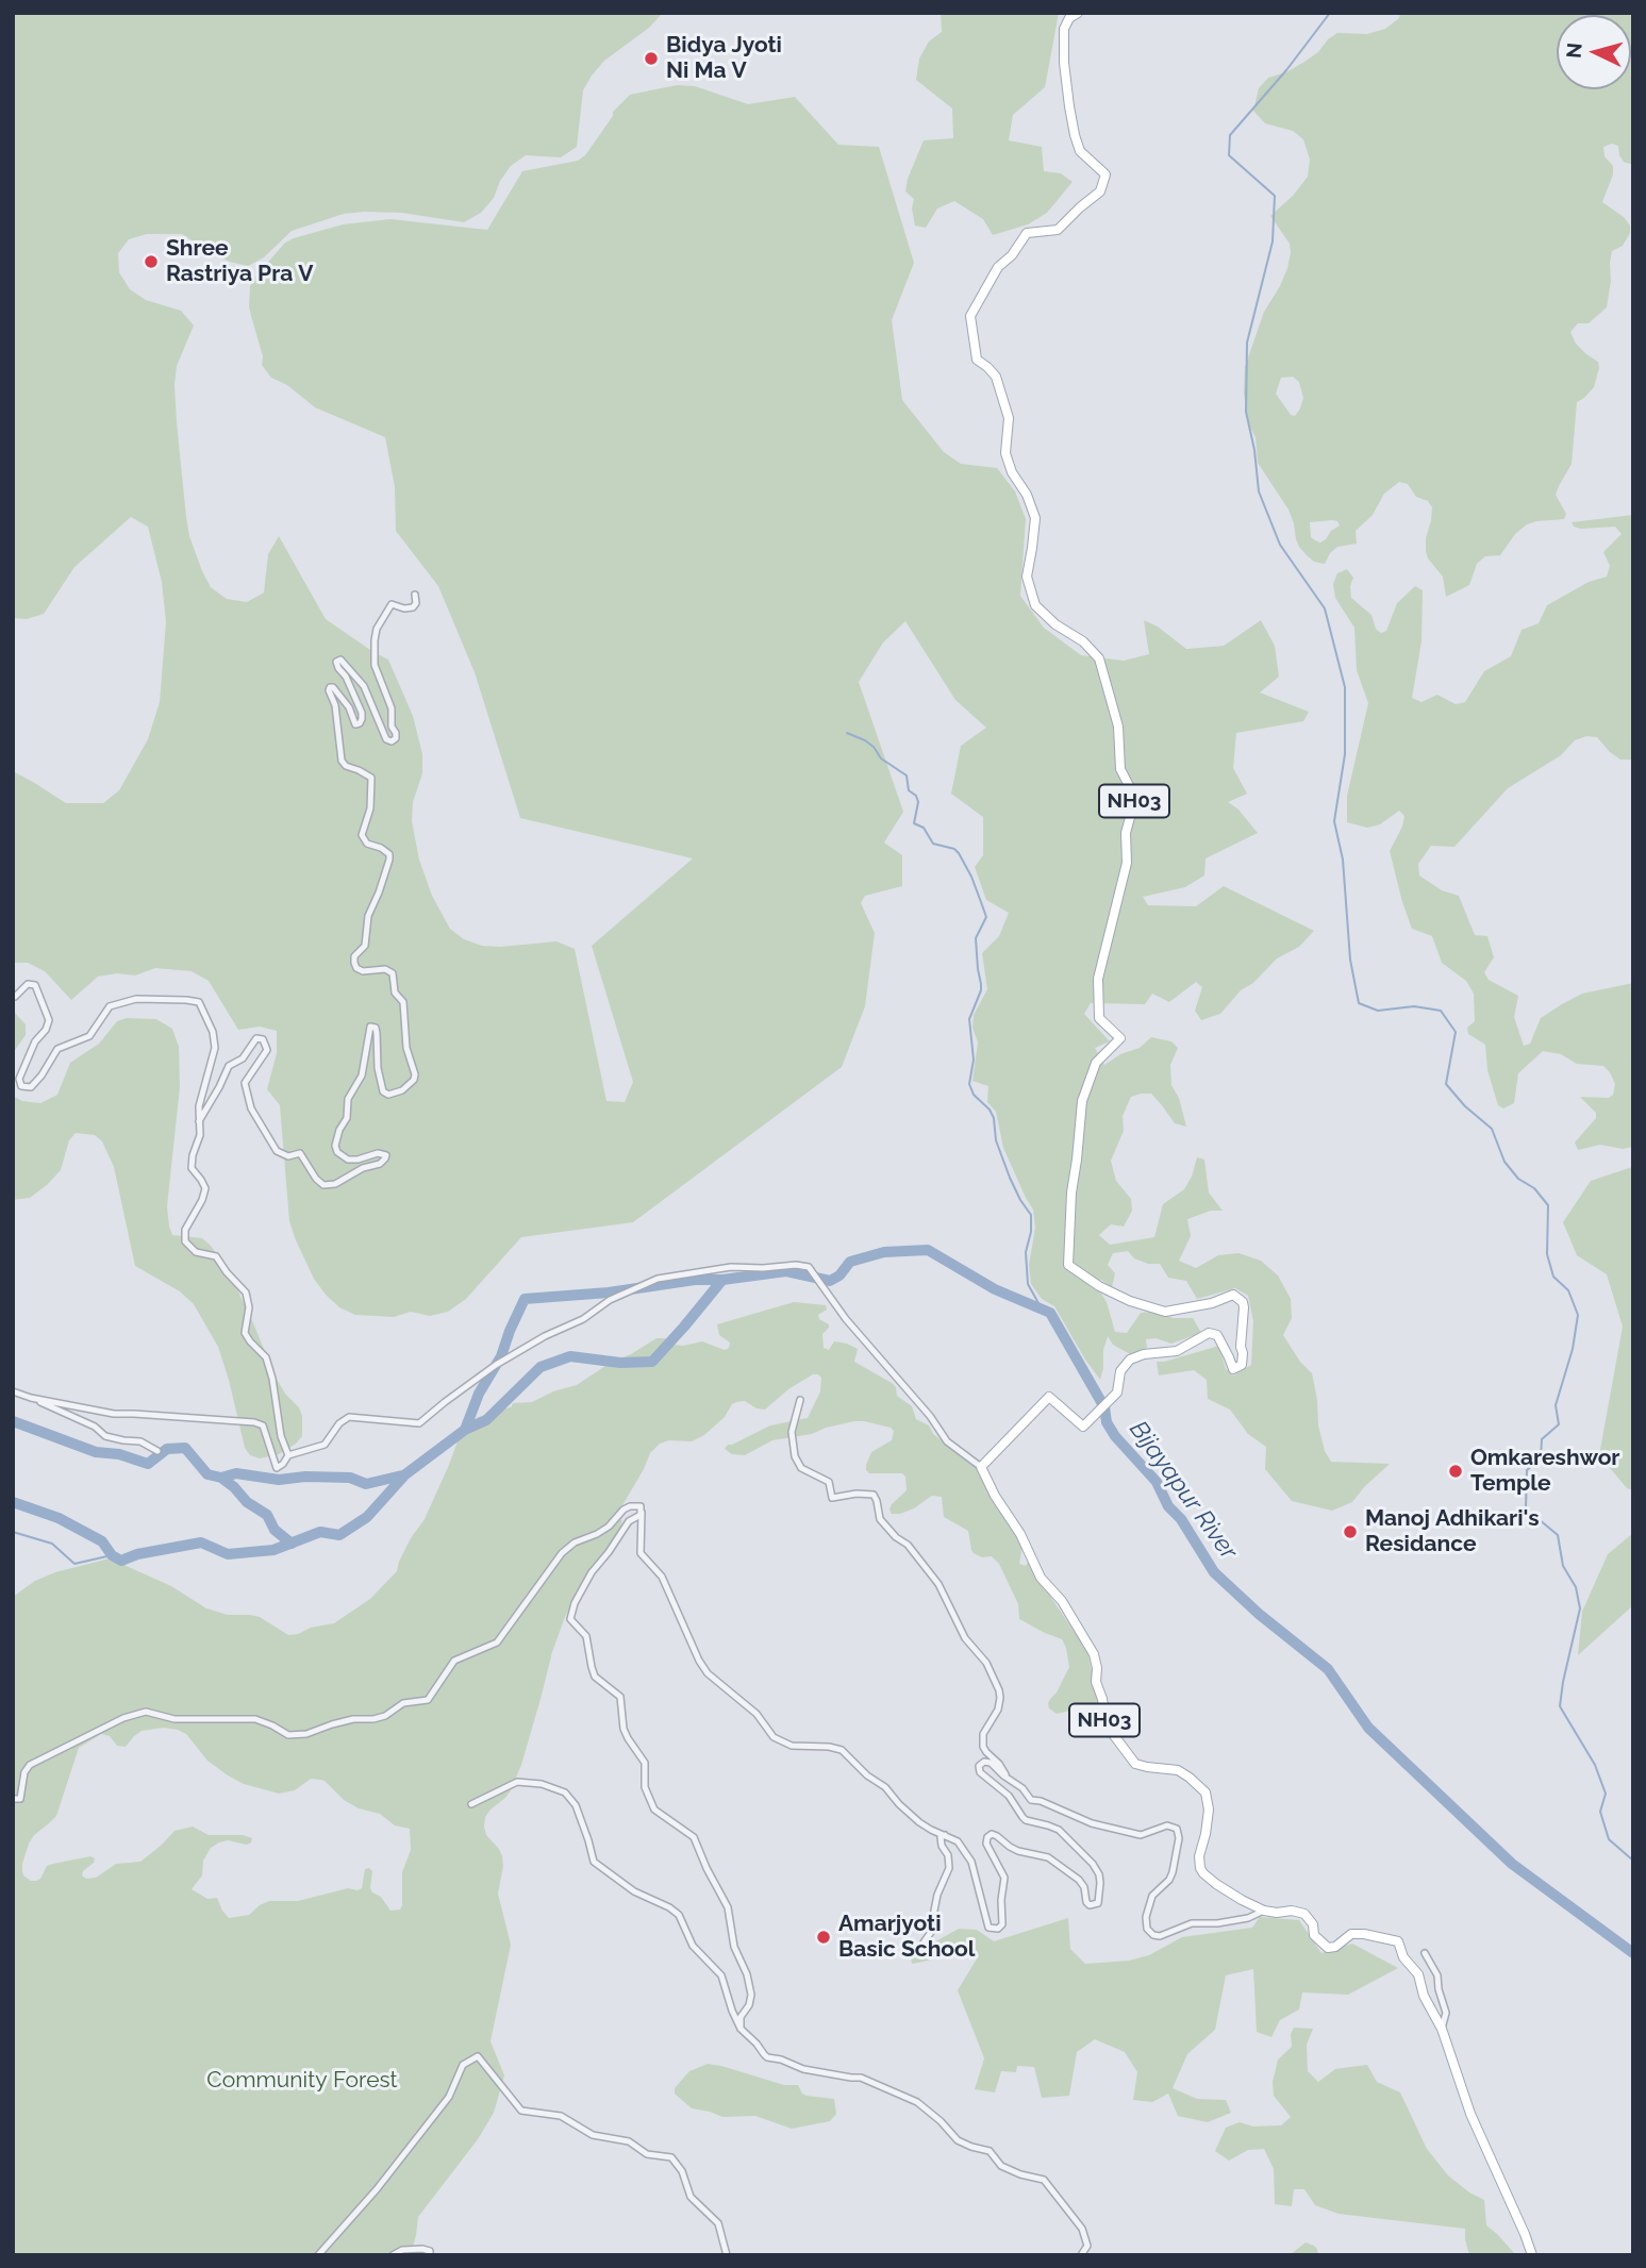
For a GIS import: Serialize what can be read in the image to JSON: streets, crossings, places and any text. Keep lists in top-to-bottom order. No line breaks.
{"streets":{"main road":["NH03"]},"water":["Bijayapur River"],"parks":["Community Forest"],"places":["Bidya Jyoti Ni Ma V","Shree Rastriya Pra V","Omkareshwor Temple","Manoj Adhikari's Residance","Amarjyoti Basic School"],"north":"left"}
